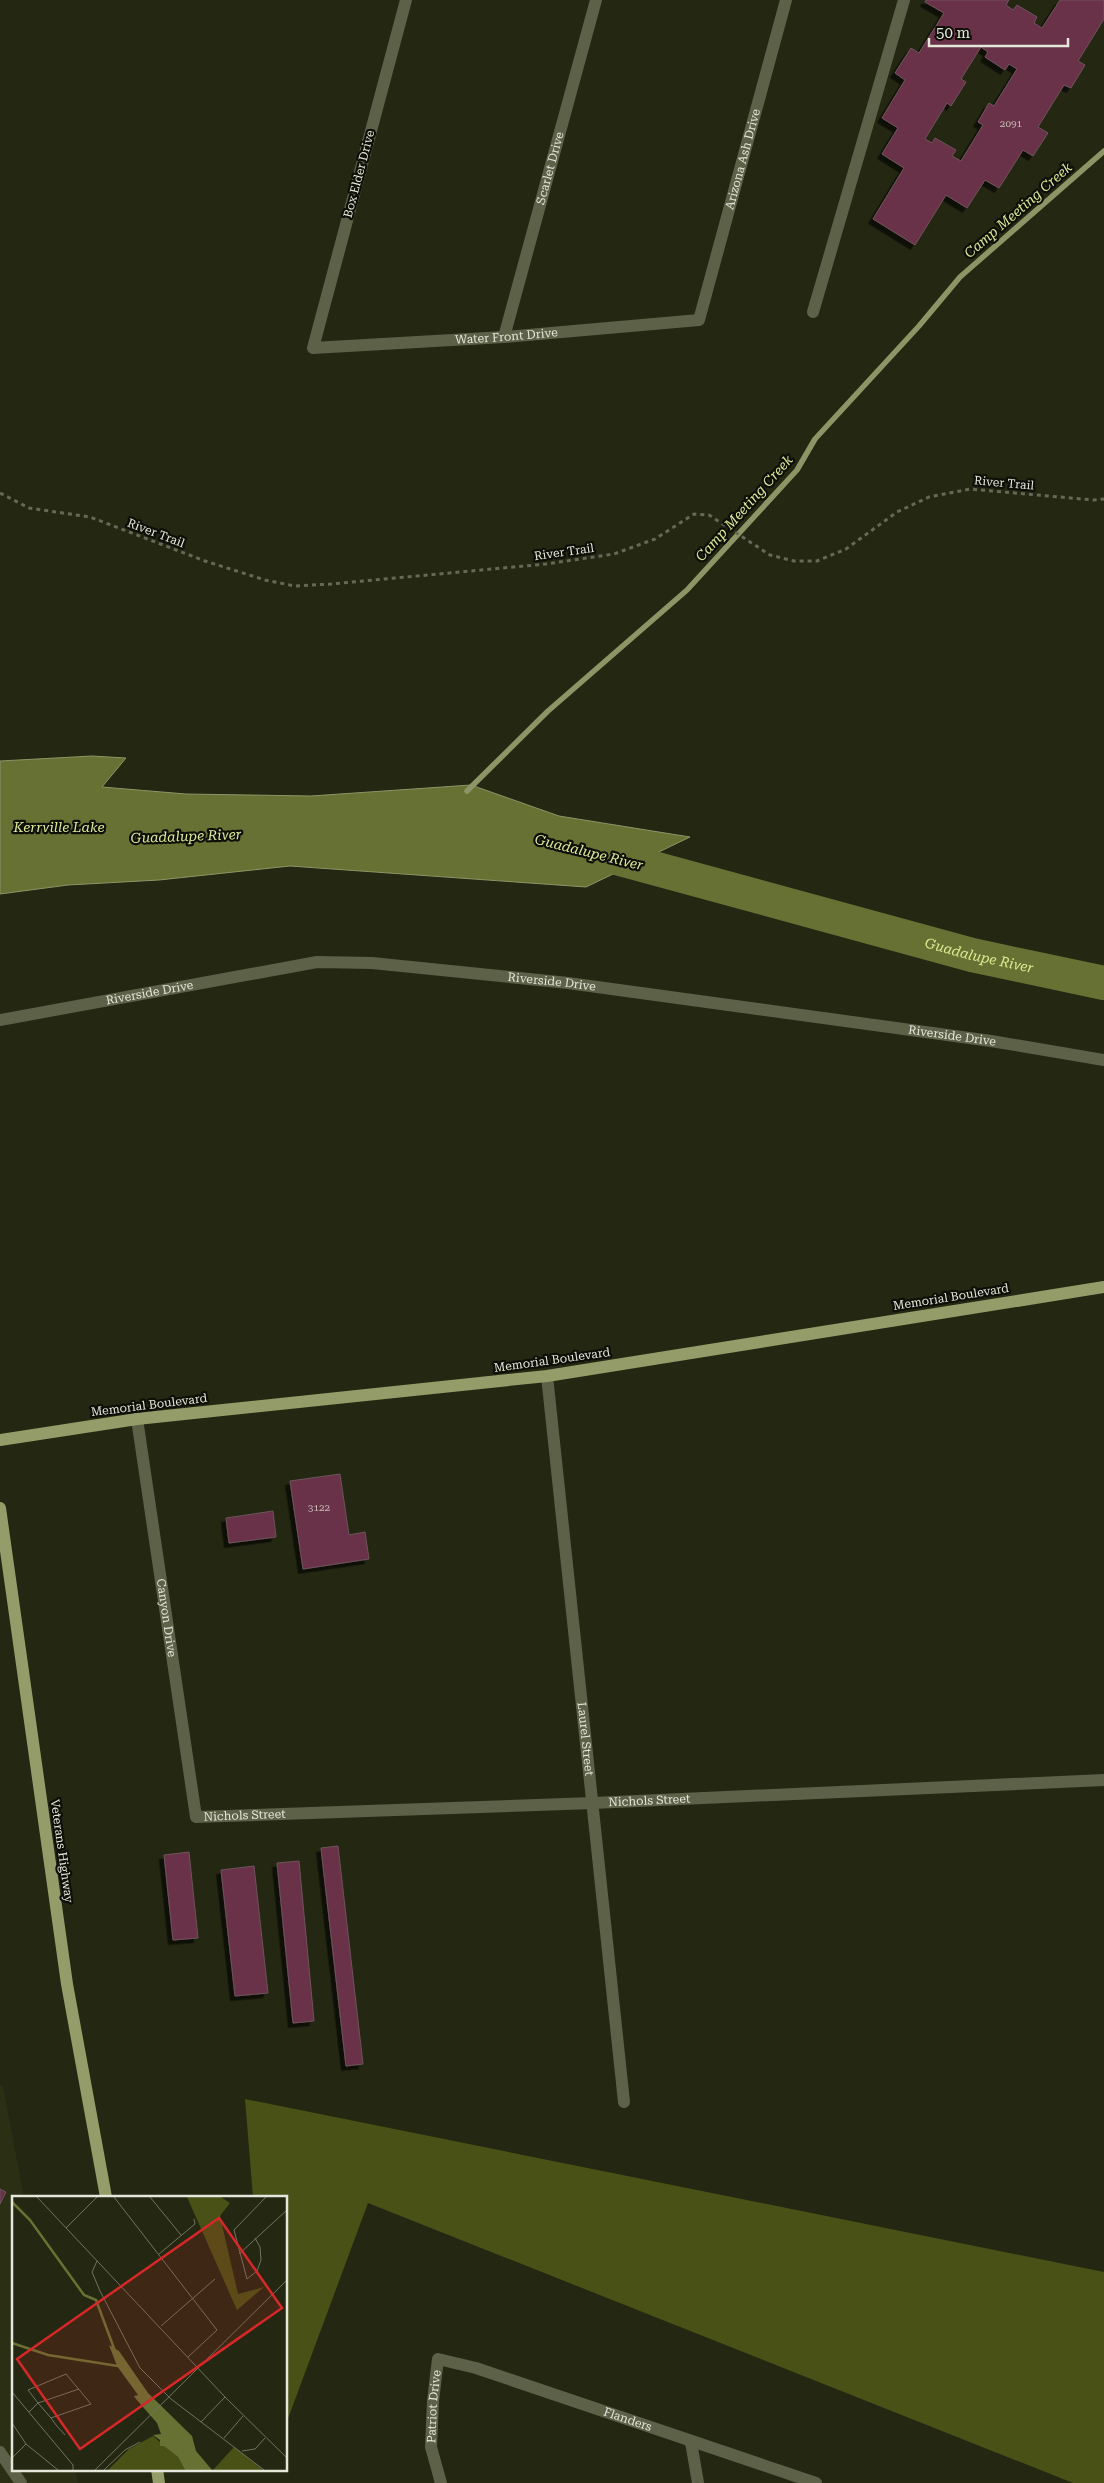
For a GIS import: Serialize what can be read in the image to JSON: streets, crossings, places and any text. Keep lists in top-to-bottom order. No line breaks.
{"streets":{"main road":["Memorial Boulevard","Veterans Highway"],"street":["Arizona Ash Drive","Scarlet Drive","Box Elder Drive","Water Front Drive","Riverside Drive","Canyon Drive","Laurel Street","Nichols Street","Patriot Drive","Flanders"],"path":["River Trail"]},"crossings":[["Arizona Ash Drive","Water Front Drive"],["Scarlet Drive","Water Front Drive"],["Box Elder Drive","Water Front Drive"],["Memorial Boulevard","Canyon Drive"],["Memorial Boulevard","Laurel Street"],["Canyon Drive","Nichols Street"],["Laurel Street","Nichols Street"],["Patriot Drive","Flanders"]],"water":["Camp Meeting Creek","Kerrville Lake","Guadalupe River"],"house_numbers":["2091","3122"],"scale_bar":"50 m"}
